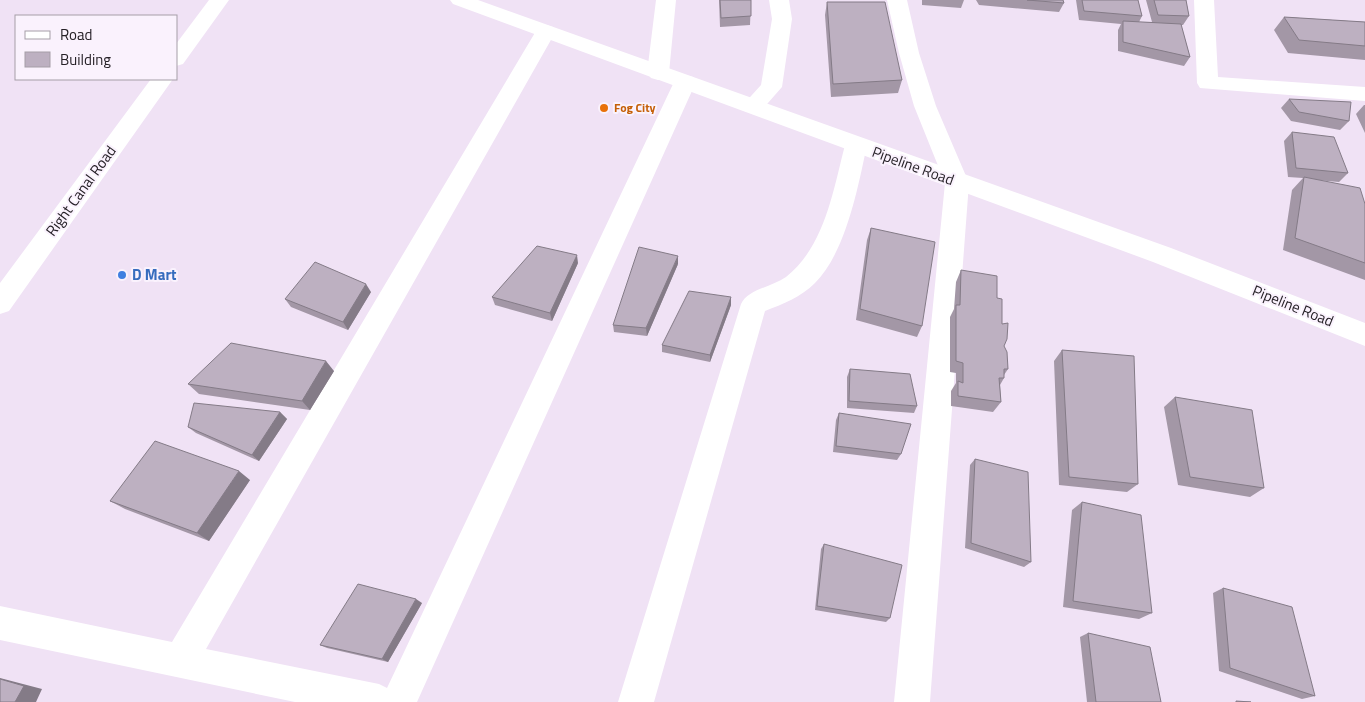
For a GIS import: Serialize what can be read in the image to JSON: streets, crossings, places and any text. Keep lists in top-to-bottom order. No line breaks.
{"streets":{"street":["Pipeline Road","Right Canal Road"]},"places":["Fog City","D Mart"],"legend":["Road","Building"]}
